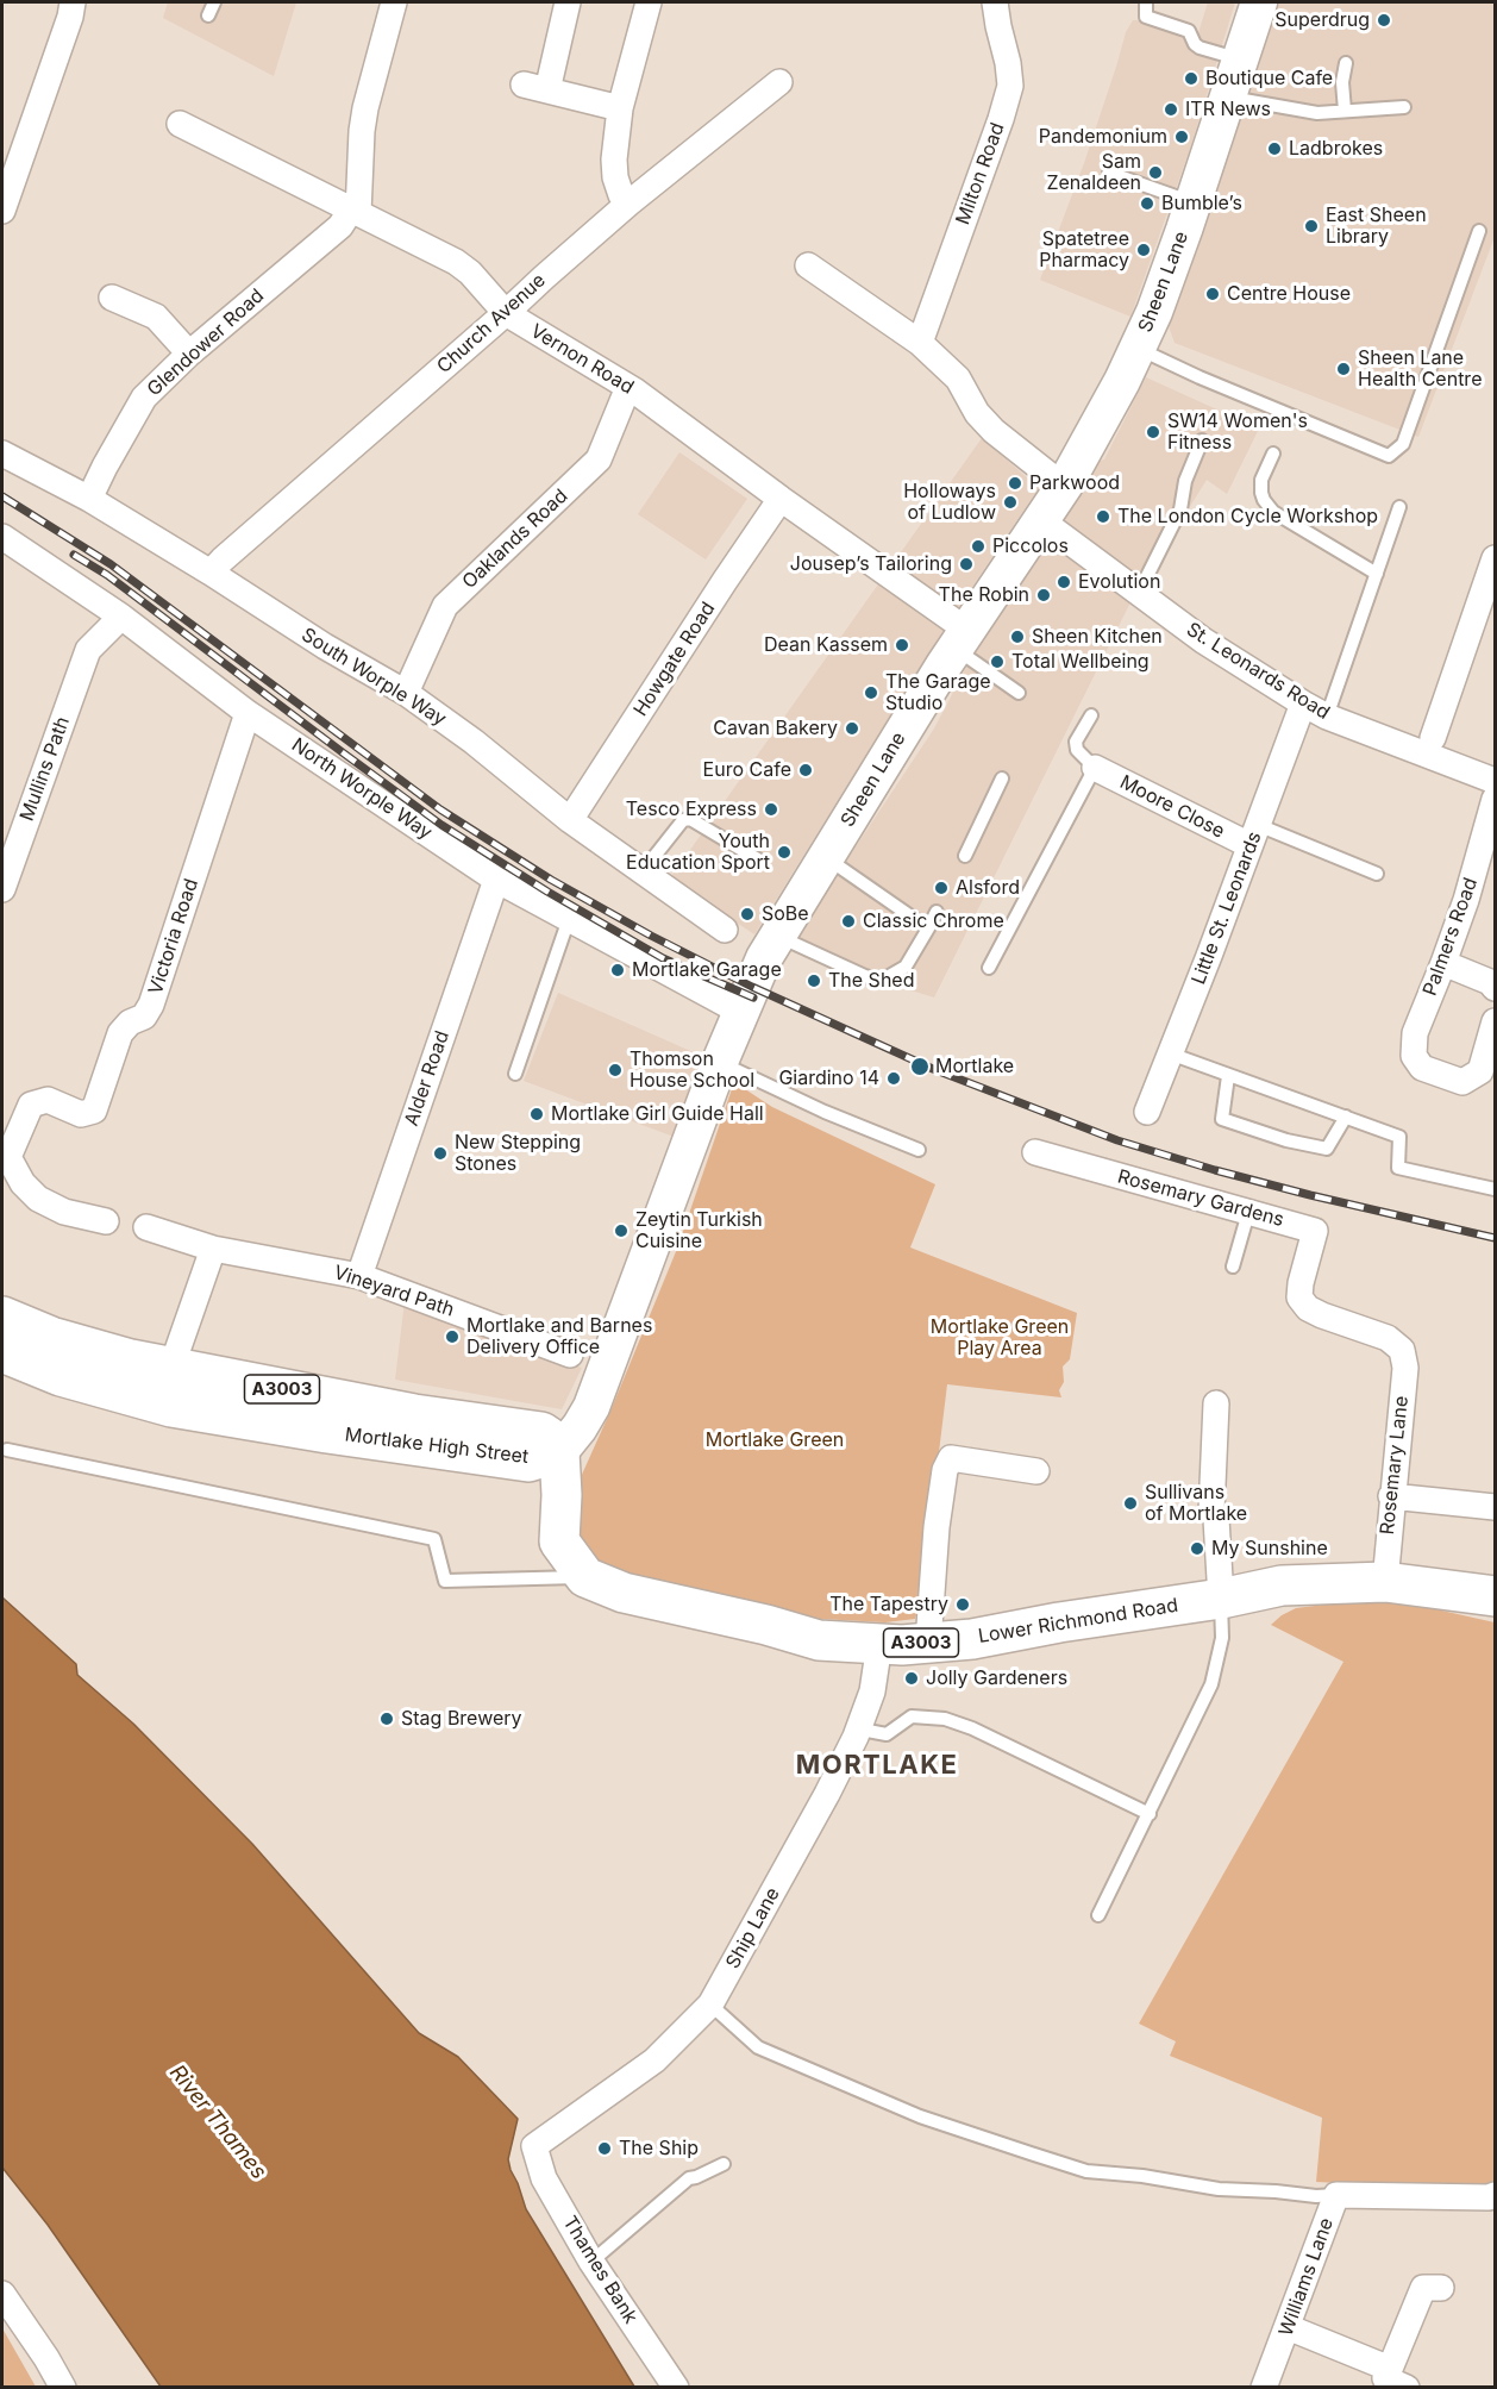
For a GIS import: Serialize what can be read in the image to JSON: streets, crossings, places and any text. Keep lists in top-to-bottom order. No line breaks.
{"streets":{"main road":["Sheen Lane","A3003","Mortlake High Street","Lower Richmond Road"],"street":["Milton Road","Church Avenue","Glendower Road","Vernon Road","Oaklands Road","Howgate Road","St. Leonards Road","South Worple Way","Mullins Path","North Worple Way","Moore Close","Little St. Leonards","Victoria Road","Palmers Road","Alder Road","Rosemary Gardens","Vineyard Path","Rosemary Lane","Ship Lane","Thames Bank","Williams Lane"]},"crossings":[["Sheen Lane","Vernon Road"],["Sheen Lane","St. Leonards Road"],["Sheen Lane","North Worple Way"],["Sheen Lane","Mortlake High Street"],["Sheen Lane","Lower Richmond Road"],["Church Avenue","Vernon Road"],["Church Avenue","South Worple Way"],["Glendower Road","Vernon Road"],["Glendower Road","South Worple Way"],["Vernon Road","Oaklands Road"],["Vernon Road","Howgate Road"],["Oaklands Road","South Worple Way"],["Howgate Road","South Worple Way"],["St. Leonards Road","Little St. Leonards"],["Mullins Path","North Worple Way"],["North Worple Way","Victoria Road"],["North Worple Way","Alder Road"],["Moore Close","Little St. Leonards"],["Alder Road","Vineyard Path"],["Rosemary Gardens","Rosemary Lane"],["Mortlake High Street","Lower Richmond Road"],["Rosemary Lane","Lower Richmond Road"],["Lower Richmond Road","Ship Lane"],["Ship Lane","Thames Bank"]],"districts":["MORTLAKE"],"water":["River Thames"],"parks":["Mortlake Green Play Area","Mortlake Green"],"places":["Superdrug","Boutique Cafe","ITR News","Pandemonium","Ladbrokes","Sam Zenaldeen","Bumble’s","East Sheen Library","Spatetree Pharmacy","Centre House","Sheen Lane Health Centre","SW14 Women's Fitness","Parkwood","Holloways of Ludlow","The London Cycle Workshop","Piccolos","Jousep’s Tailoring","Evolution","The Robin","Sheen Kitchen","Dean Kassem","Total Wellbeing","The Garage Studio","Cavan Bakery","Euro Cafe","Tesco Express","Youth Education Sport","Alsford","SoBe","Classic Chrome","Mortlake Garage","The Shed","Mortlake","Thomson House School","Giardino 14","Mortlake Girl Guide Hall","New Stepping Stones","Zeytin Turkish Cuisine","Mortlake and Barnes Delivery Office","Sullivans of Mortlake","My Sunshine","The Tapestry","Jolly Gardeners","Stag Brewery","The Ship"]}
